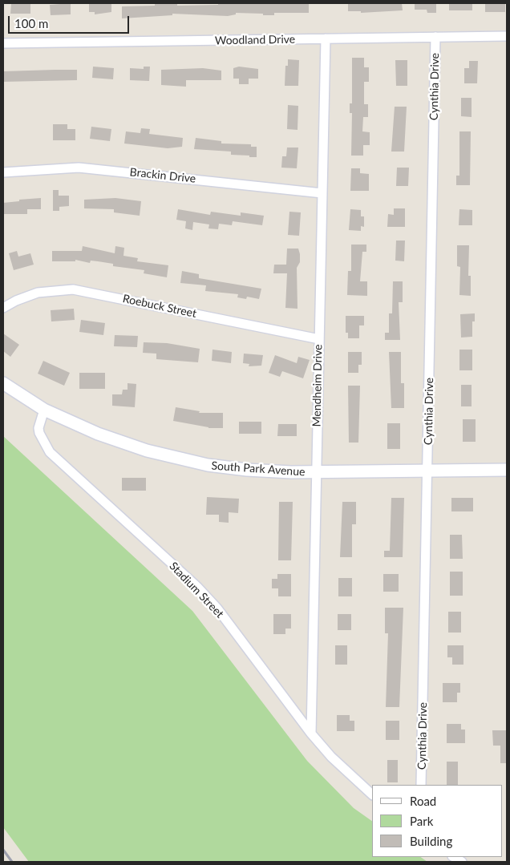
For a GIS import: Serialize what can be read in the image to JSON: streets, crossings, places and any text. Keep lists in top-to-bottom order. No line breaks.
{"streets":{"street":["Woodland Drive","Cynthia Drive","Brackin Drive","Roebuck Street","Mendheim Drive","South Park Avenue","Stadium Street"]},"crossings":[["Woodland Drive","Cynthia Drive"],["Woodland Drive","Mendheim Drive"],["Cynthia Drive","South Park Avenue"],["Brackin Drive","Mendheim Drive"],["Roebuck Street","Mendheim Drive"],["Mendheim Drive","South Park Avenue"],["Mendheim Drive","Stadium Street"],["South Park Avenue","Stadium Street"]],"legend":["Road","Park","Building"],"scale_bar":"100 m"}
